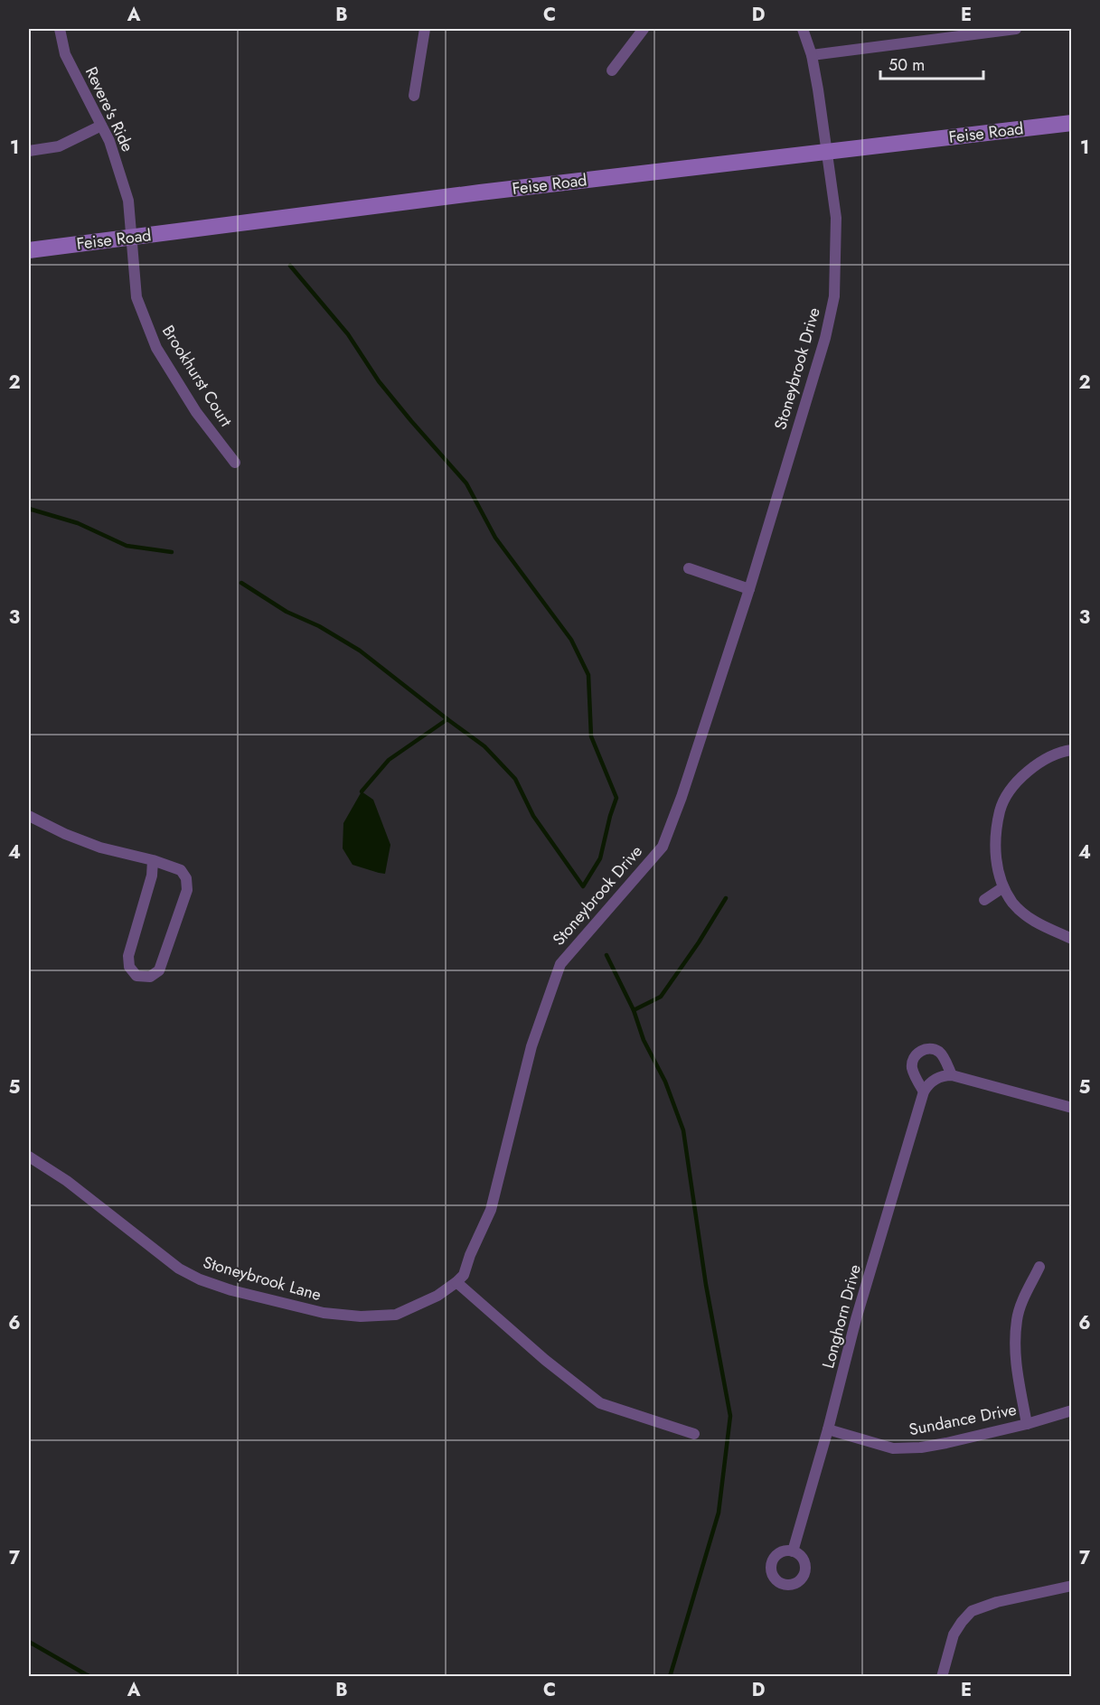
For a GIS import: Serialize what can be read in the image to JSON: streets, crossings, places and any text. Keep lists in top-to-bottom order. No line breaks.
{"streets":{"main road":["Feise Road"],"street":["Revere's Ride","Stoneybrook Drive","Brookhurst Court","Stoneybrook Lane","Longhorn Drive","Sundance Drive"]},"crossings":[["Revere's Ride","Feise Road"],["Revere's Ride","Brookhurst Court"],["Feise Road","Stoneybrook Drive"],["Feise Road","Brookhurst Court"],["Stoneybrook Drive","Stoneybrook Lane"],["Longhorn Drive","Sundance Drive"]],"scale_bar":"50 m","grid":{"columns":["A","B","C","D","E"],"rows":["1","2","3","4","5","6","7"]}}
